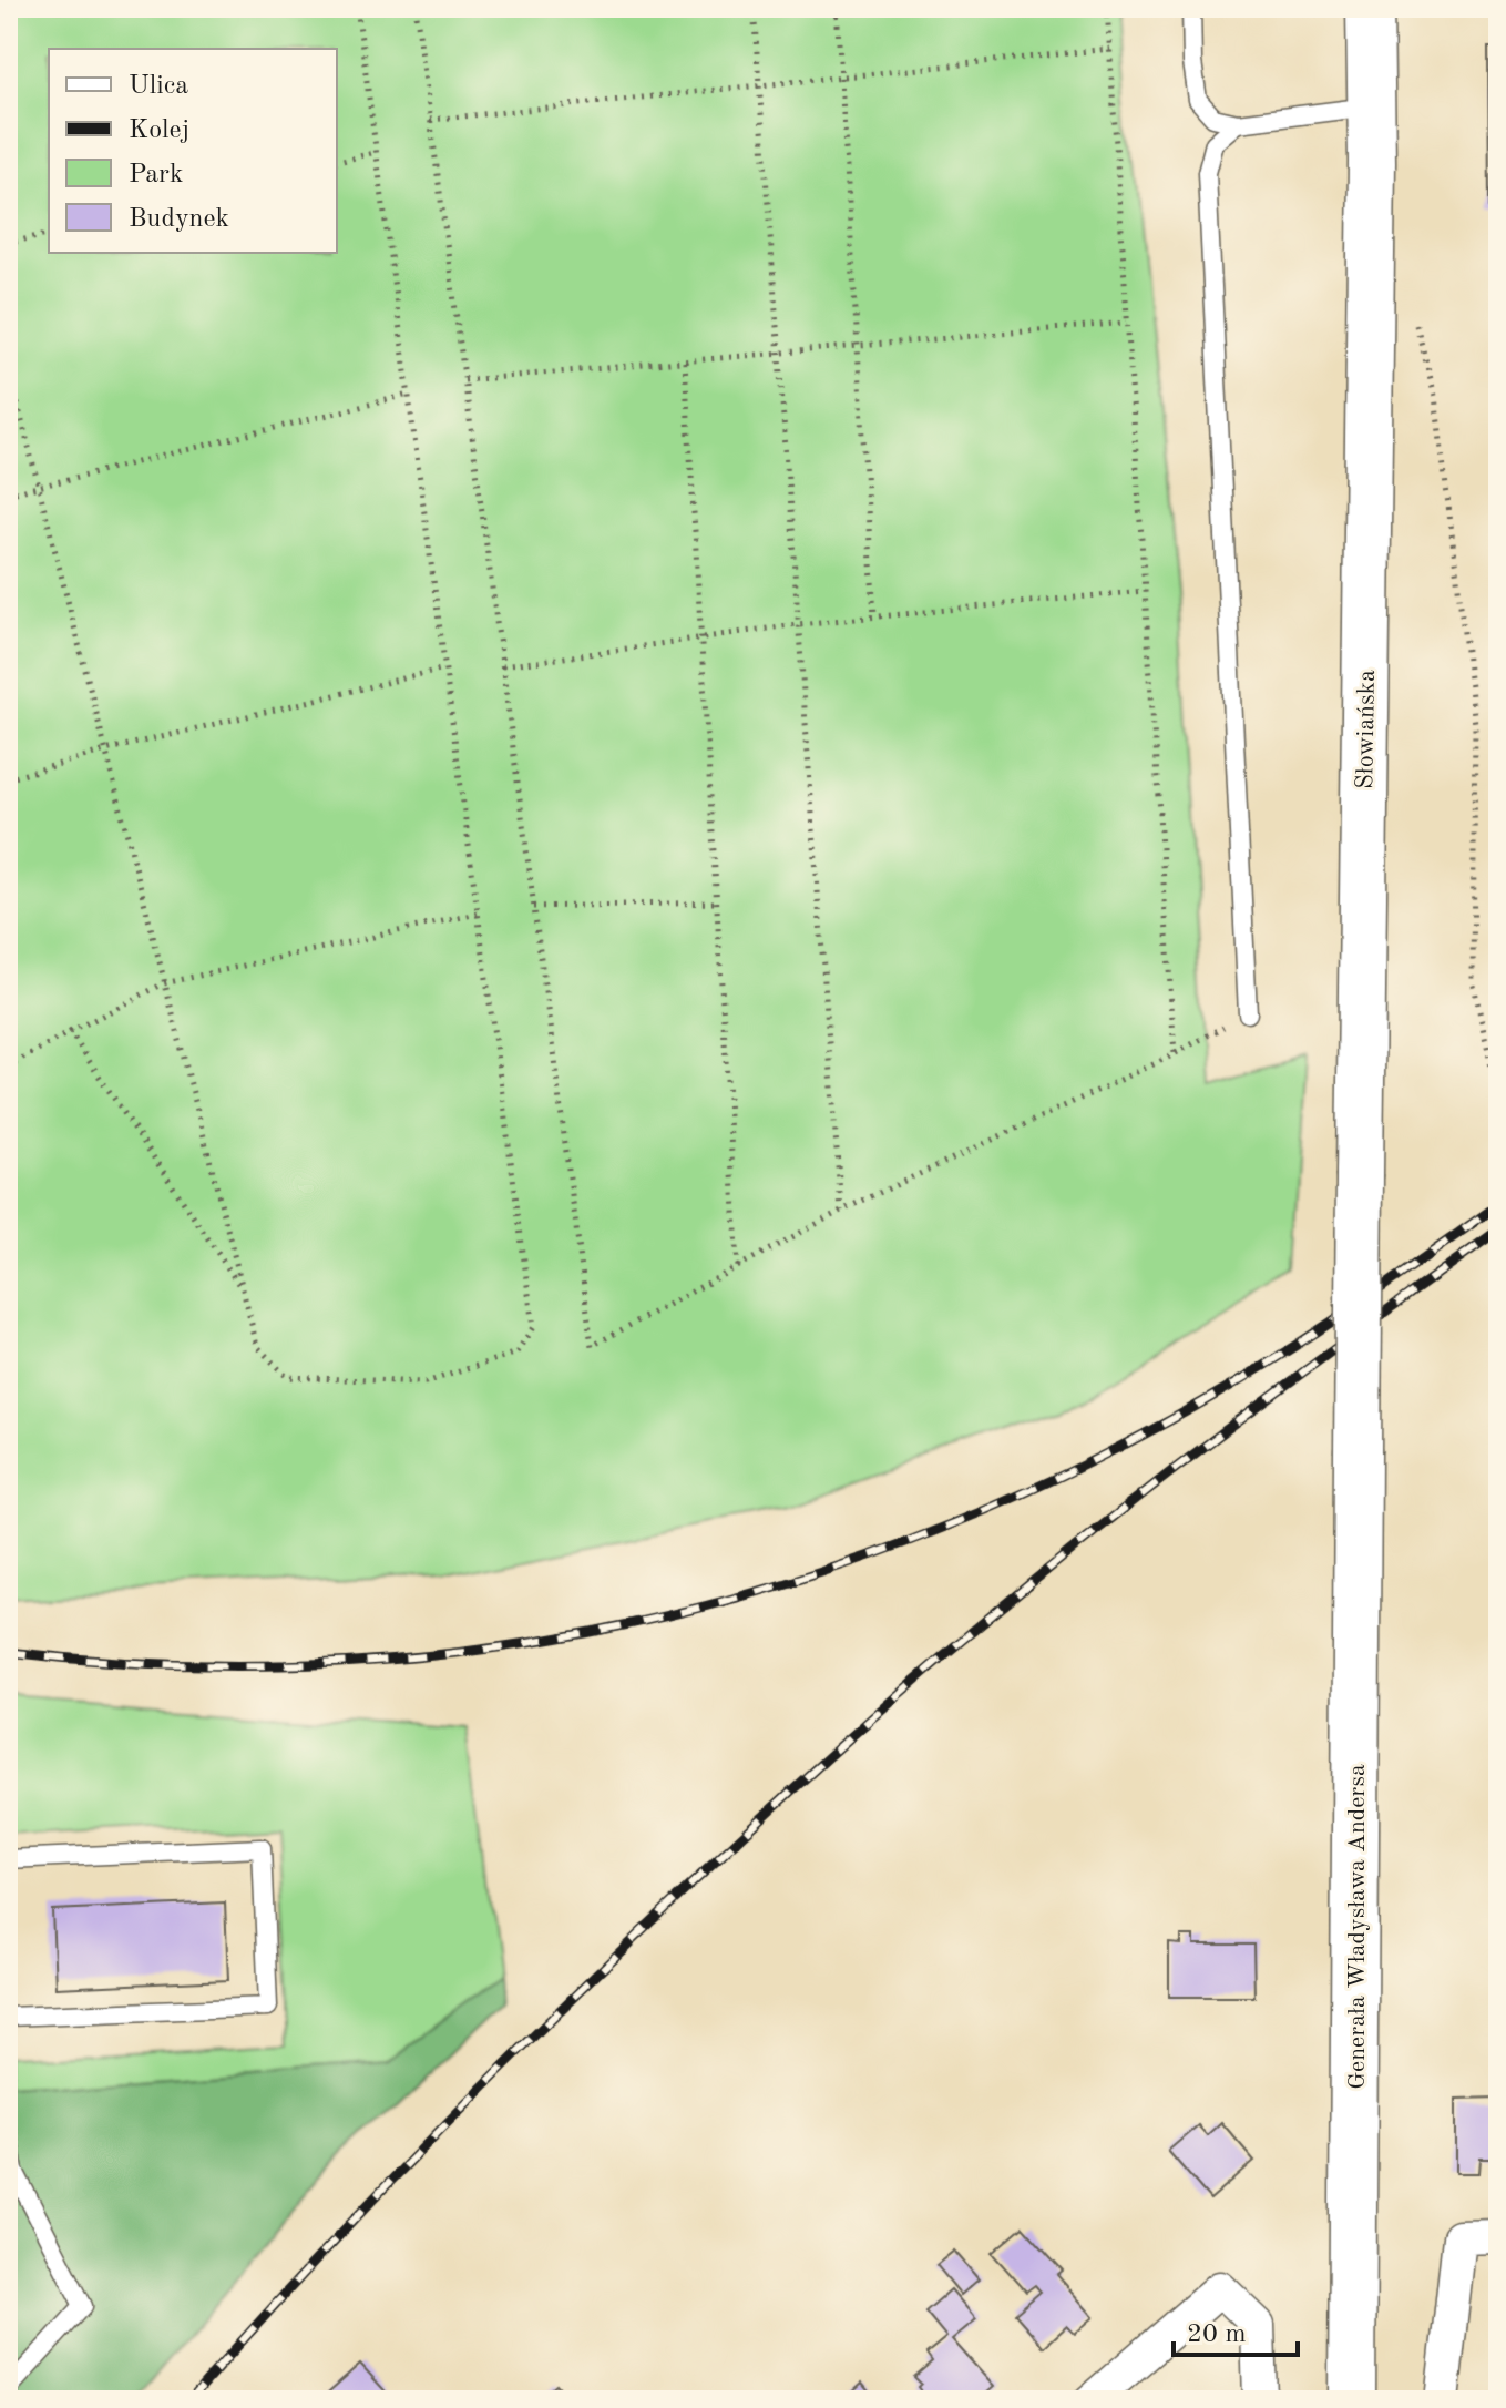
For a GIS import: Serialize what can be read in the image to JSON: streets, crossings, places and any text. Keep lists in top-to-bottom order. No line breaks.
{"streets":{"street":["Słowiańska","Generała Władysława Andersa"]},"crossings":[["Słowiańska","Generała Władysława Andersa"]],"legend":["Ulica","Kolej","Park","Budynek"],"scale_bar":"20 m"}
